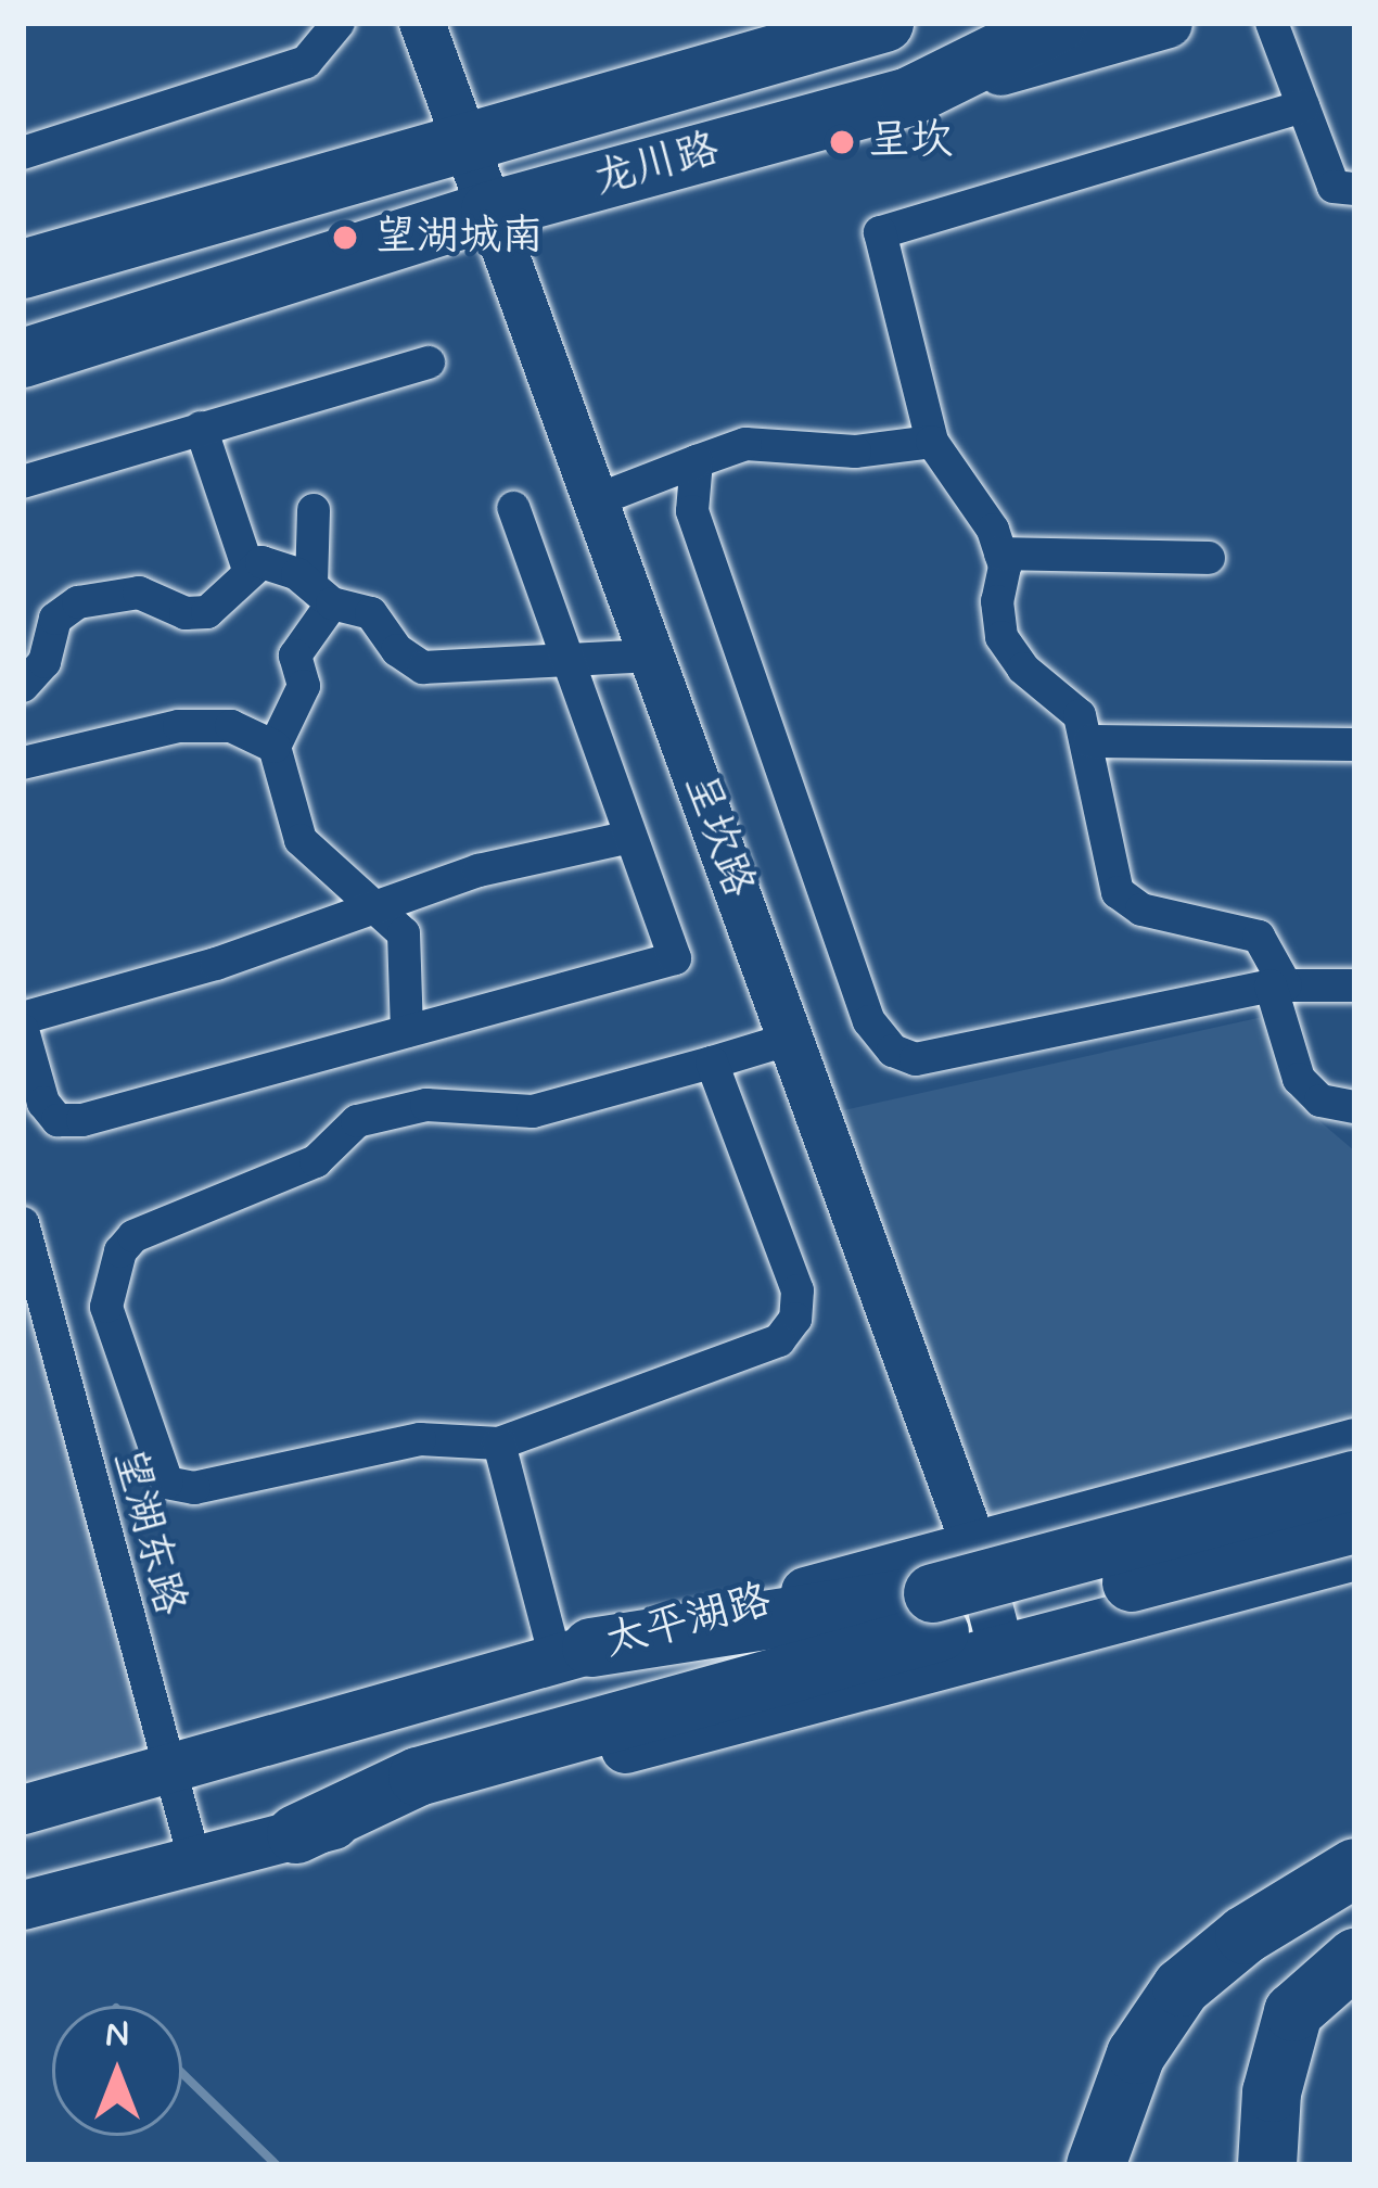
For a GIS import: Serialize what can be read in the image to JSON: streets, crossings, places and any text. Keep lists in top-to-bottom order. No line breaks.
{"streets":{"highway":["龙川路"],"main road":["太平湖路"],"street":["呈坎路","望湖东路"]},"crossings":[["龙川路","呈坎路"],["呈坎路","太平湖路"],["望湖东路","太平湖路"]],"places":["呈坎","望湖城南"],"north":"top"}
